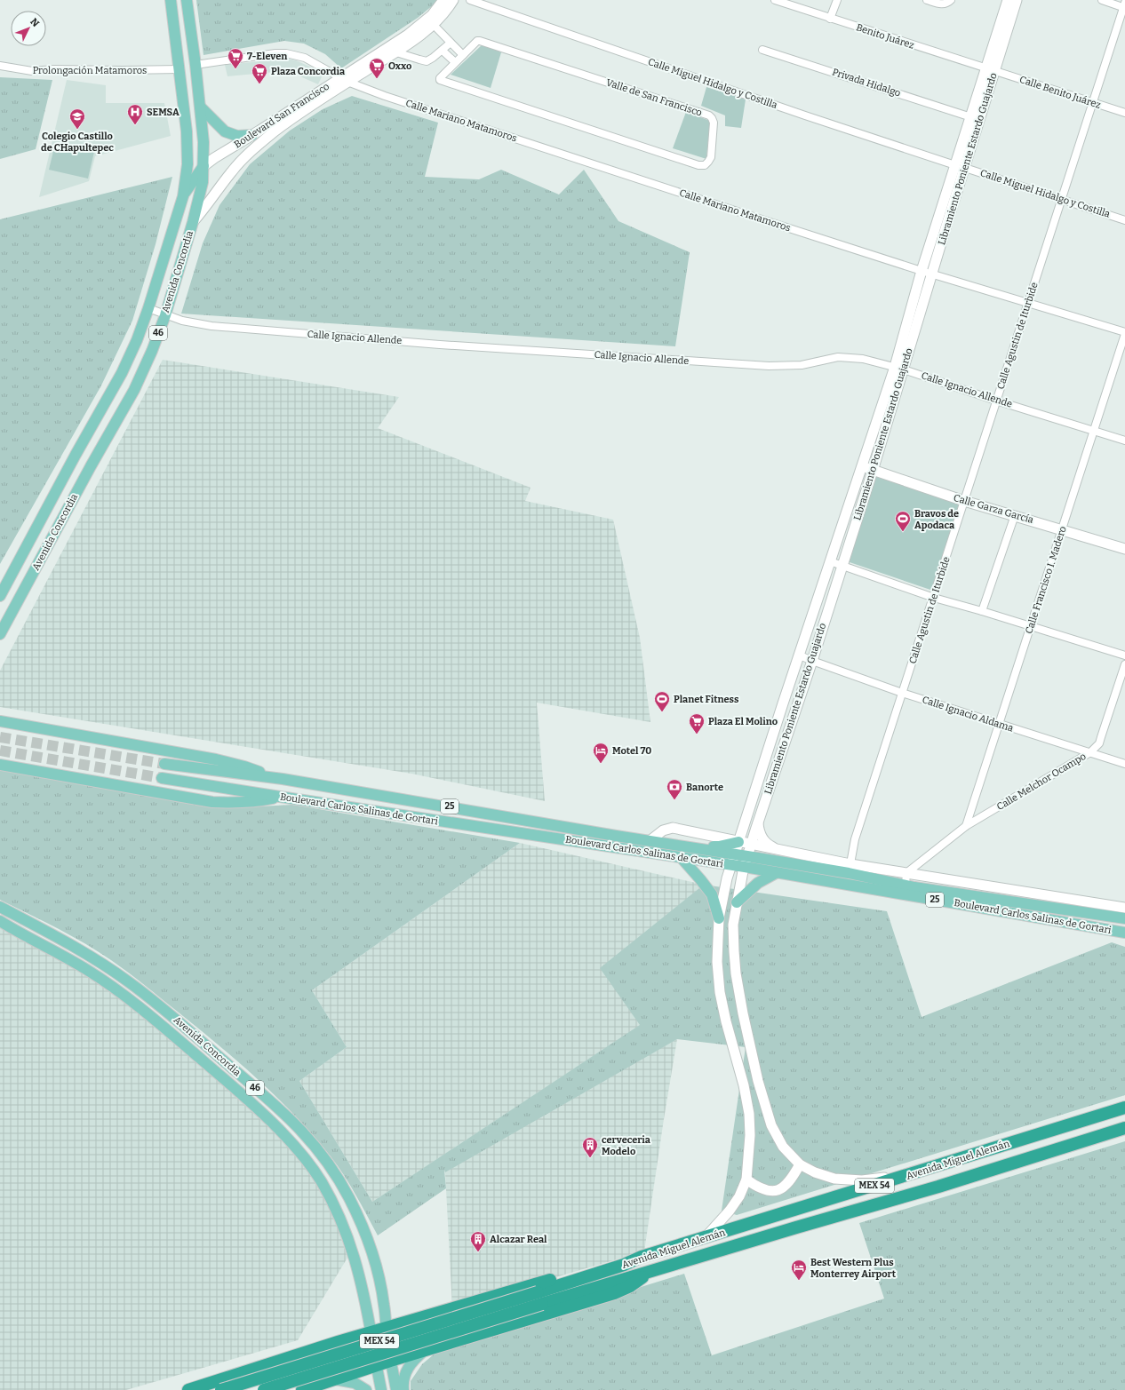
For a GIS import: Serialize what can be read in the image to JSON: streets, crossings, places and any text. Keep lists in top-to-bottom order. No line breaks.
{"streets":{"highway":["Avenida Miguel Alemán","MEX 54"],"main road":["Avenida Concordia","46","25","Boulevard Carlos Salinas de Gortari"],"street":["Benito Juárez","Prolongación Matamoros","Privada Hidalgo","Calle Miguel Hidalgo y Costilla","Calle Benito Juárez","Valle de San Francisco","Boulevard San Francisco","Calle Mariano Matamoros","Libramiento Poniente Estardo Guajardo","Calle Agustin de Iturbide","Calle Ignacio Allende","Calle Garza García","Calle Francisco I. Madero","Calle Ignacio Aldama","Calle Melchor Ocampo"]},"crossings":[["Benito Juárez","Calle Benito Juárez"],["Benito Juárez","Libramiento Poniente Estardo Guajardo"],["Prolongación Matamoros","Avenida Concordia"],["Privada Hidalgo","Libramiento Poniente Estardo Guajardo"],["Calle Miguel Hidalgo y Costilla","Libramiento Poniente Estardo Guajardo"],["Calle Miguel Hidalgo y Costilla","Calle Agustin de Iturbide"],["Calle Benito Juárez","Libramiento Poniente Estardo Guajardo"],["Calle Benito Juárez","Calle Agustin de Iturbide"],["Boulevard San Francisco","Calle Mariano Matamoros"],["Boulevard San Francisco","Avenida Concordia"],["Calle Mariano Matamoros","Libramiento Poniente Estardo Guajardo"],["Calle Mariano Matamoros","Avenida Concordia"],["Calle Mariano Matamoros","Calle Agustin de Iturbide"],["Calle Mariano Matamoros","Calle Francisco I. Madero"],["Libramiento Poniente Estardo Guajardo","Calle Ignacio Allende"],["Libramiento Poniente Estardo Guajardo","Calle Garza García"],["Libramiento Poniente Estardo Guajardo","Calle Ignacio Aldama"],["Libramiento Poniente Estardo Guajardo","Boulevard Carlos Salinas de Gortari"],["Libramiento Poniente Estardo Guajardo","Avenida Miguel Alemán"],["Avenida Concordia","Calle Ignacio Allende"],["Calle Agustin de Iturbide","Calle Ignacio Allende"],["Calle Agustin de Iturbide","Calle Garza García"],["Calle Agustin de Iturbide","Calle Ignacio Aldama"],["Calle Agustin de Iturbide","Boulevard Carlos Salinas de Gortari"],["Calle Ignacio Allende","Calle Francisco I. Madero"],["Calle Garza García","Calle Francisco I. Madero"],["Calle Francisco I. Madero","Calle Ignacio Aldama"],["Calle Francisco I. Madero","Calle Melchor Ocampo"],["Calle Ignacio Aldama","Calle Melchor Ocampo"]],"places":{"supermarket":["7-Eleven","Oxxo","Plaza Concordia","Plaza El Molino"],"hospital":["SEMSA"],"school or university":["Colegio Castillo de CHapultepec"],"sports":["Bravos de Apodaca","Planet Fitness"],"hotel":["Motel 70","Best Western Plus Monterrey Airport"],"bank":["Banorte"],"building":["cerveceria Modelo","Alcazar Real"]},"north":"top right"}
